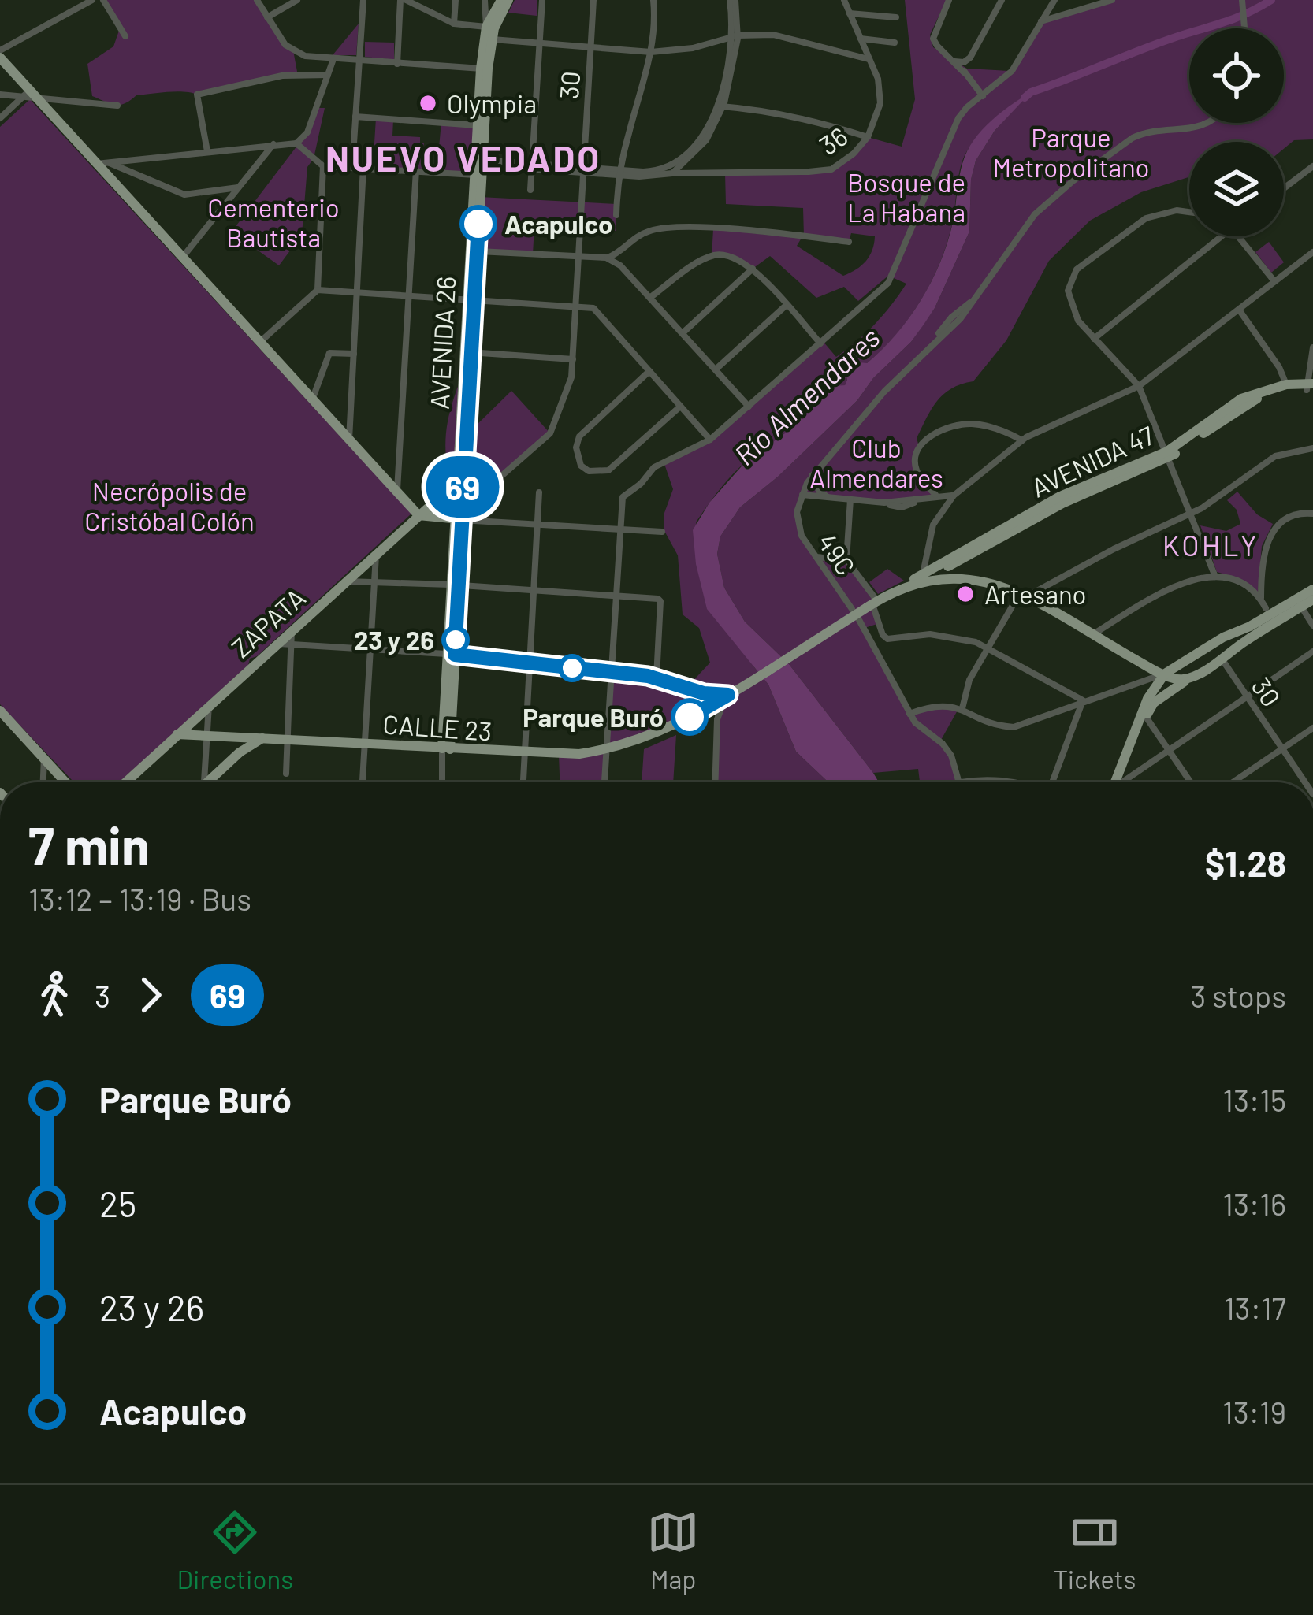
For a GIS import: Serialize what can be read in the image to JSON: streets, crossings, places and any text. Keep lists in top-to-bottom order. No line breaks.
{"streets":{"main road":["AVENIDA 26","AVENIDA 47","ZAPATA","CALLE 23"],"street":["30","36","49C"]},"crossings":[["30","AVENIDA 26"],["AVENIDA 26","ZAPATA"],["AVENIDA 26","CALLE 23"],["AVENIDA 47","CALLE 23"]],"districts":["NUEVO VEDADO","KOHLY"],"water":["Río Almendares"],"parks":["Parque Metropolitano","Bosque de La Habana","Cementerio Bautista","Club Almendares","Necrópolis de Cristóbal Colón"],"places":["Olympia","Acapulco","Artesano","23 y 26","Parque Buró"],"lines":["bus line 69"],"page":{"on_map":"69","heading":["7 min","13:12 – 13:19 · Bus","$1.28"],"legs":["3","69","3 stops"],"list":[{"name":"Parque Buró","value":"13:15"},{"name":"25","value":"13:16"},{"name":"23 y 26","value":"13:17"},{"name":"Acapulco","value":"13:19"}],"tabs":["Directions","Map","Tickets"]}}
